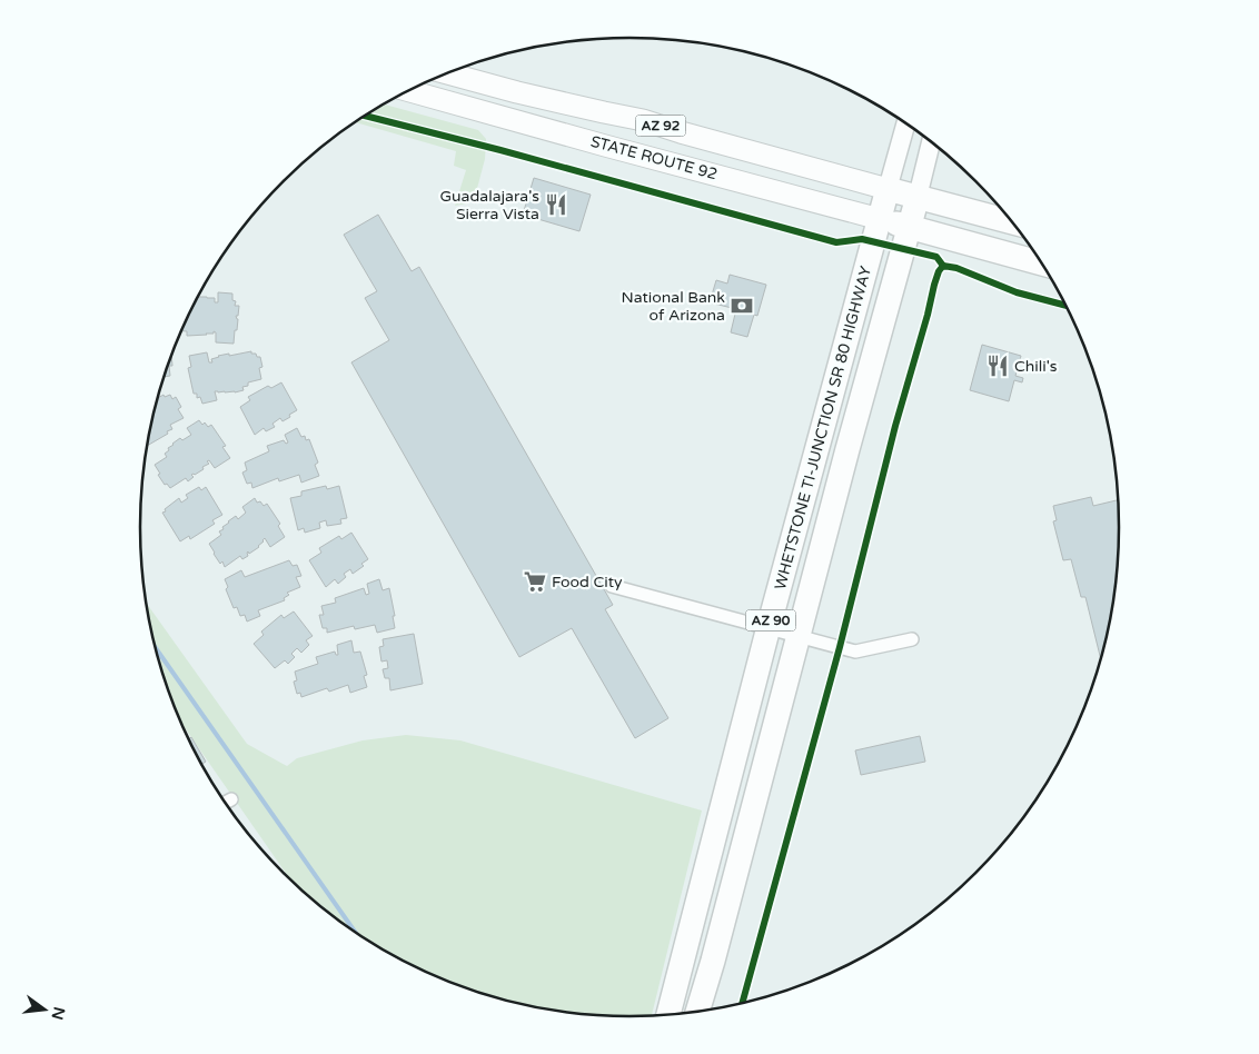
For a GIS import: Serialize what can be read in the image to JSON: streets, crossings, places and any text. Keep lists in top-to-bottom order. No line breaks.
{"streets":{"highway":["AZ 92","STATE ROUTE 92","WHETSTONE TI-JUNCTION SR 80 HIGHWAY","AZ 90"]},"crossings":[["STATE ROUTE 92","WHETSTONE TI-JUNCTION SR 80 HIGHWAY"]],"places":{"restaurant":["Guadalajara's Sierra Vista","Chili's"],"bank":["National Bank of Arizona"],"supermarket":["Food City"]},"north":"right"}
